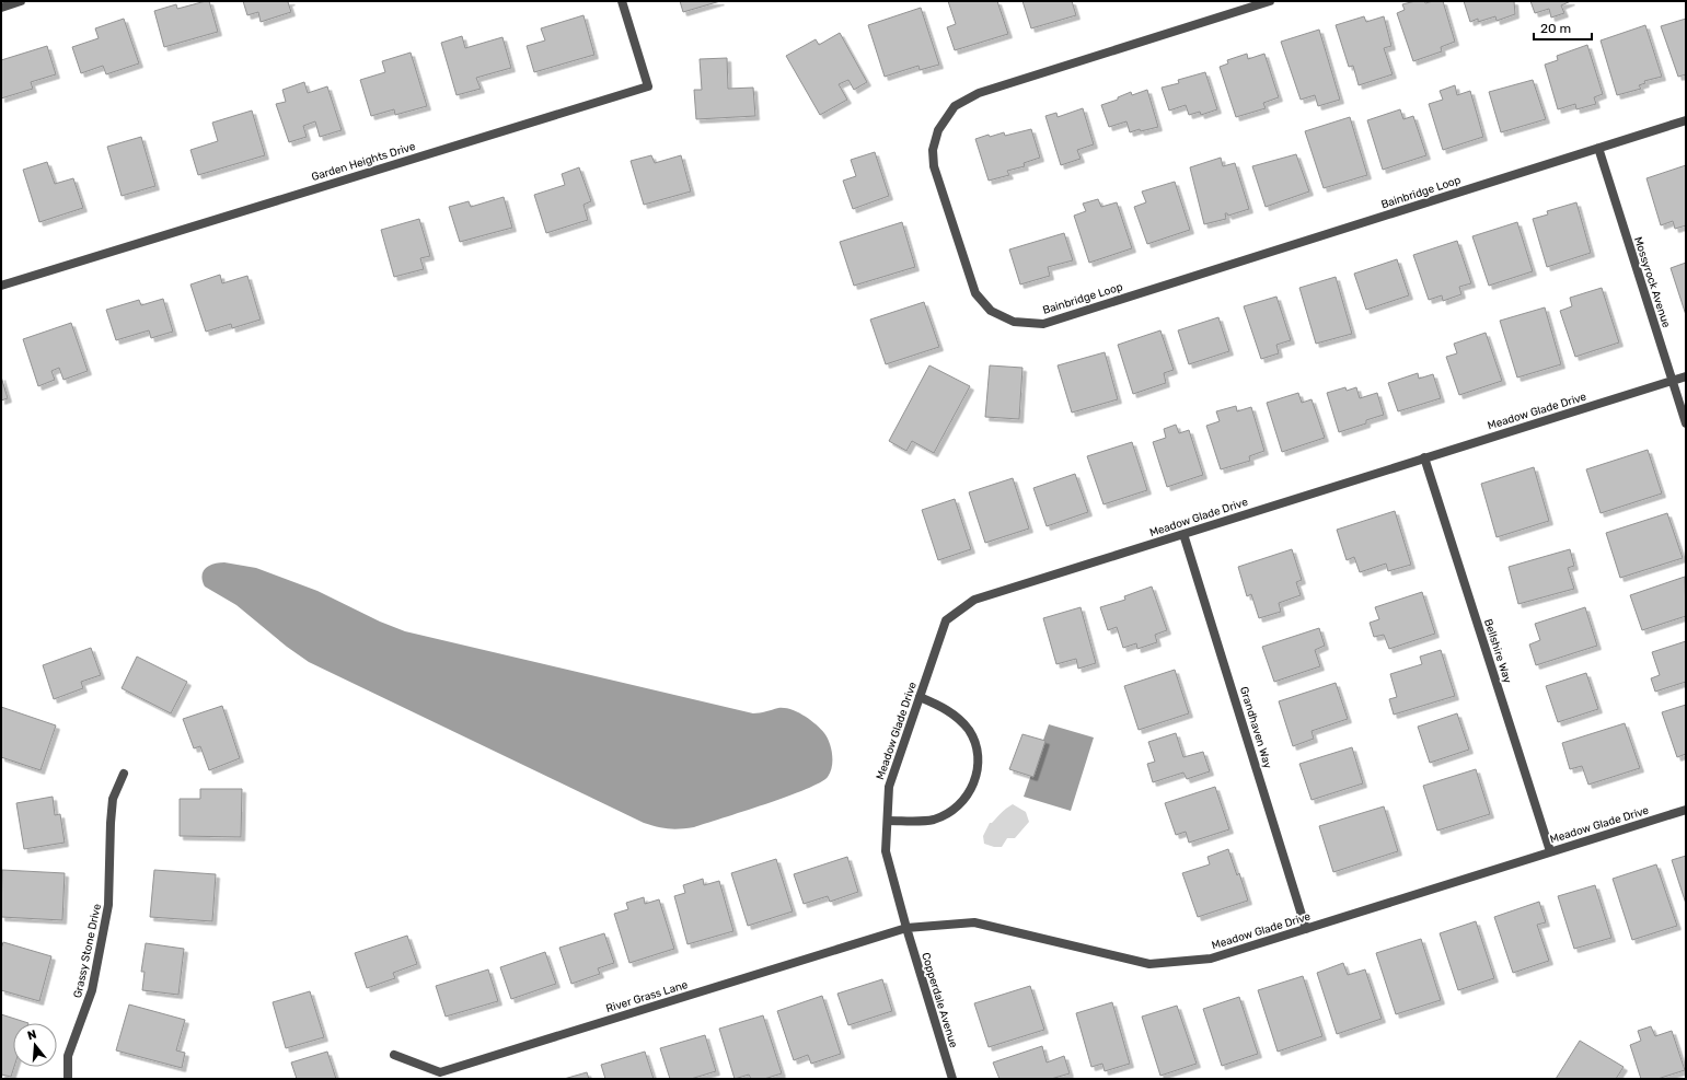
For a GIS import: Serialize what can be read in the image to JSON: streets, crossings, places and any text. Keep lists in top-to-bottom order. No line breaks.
{"streets":{"street":["Garden Heights Drive","Bainbridge Loop","Mossyrock Avenue","Meadow Glade Drive","Bellshire Way","Grandhaven Way","Grassy Stone Drive","River Grass Lane","Copperdale Avenue"]},"crossings":[["Bainbridge Loop","Mossyrock Avenue"],["Mossyrock Avenue","Meadow Glade Drive"],["Meadow Glade Drive","Bellshire Way"],["Meadow Glade Drive","Grandhaven Way"],["Meadow Glade Drive","River Grass Lane"],["Meadow Glade Drive","Copperdale Avenue"],["River Grass Lane","Copperdale Avenue"]],"scale_bar":"20 m","north":"top"}
